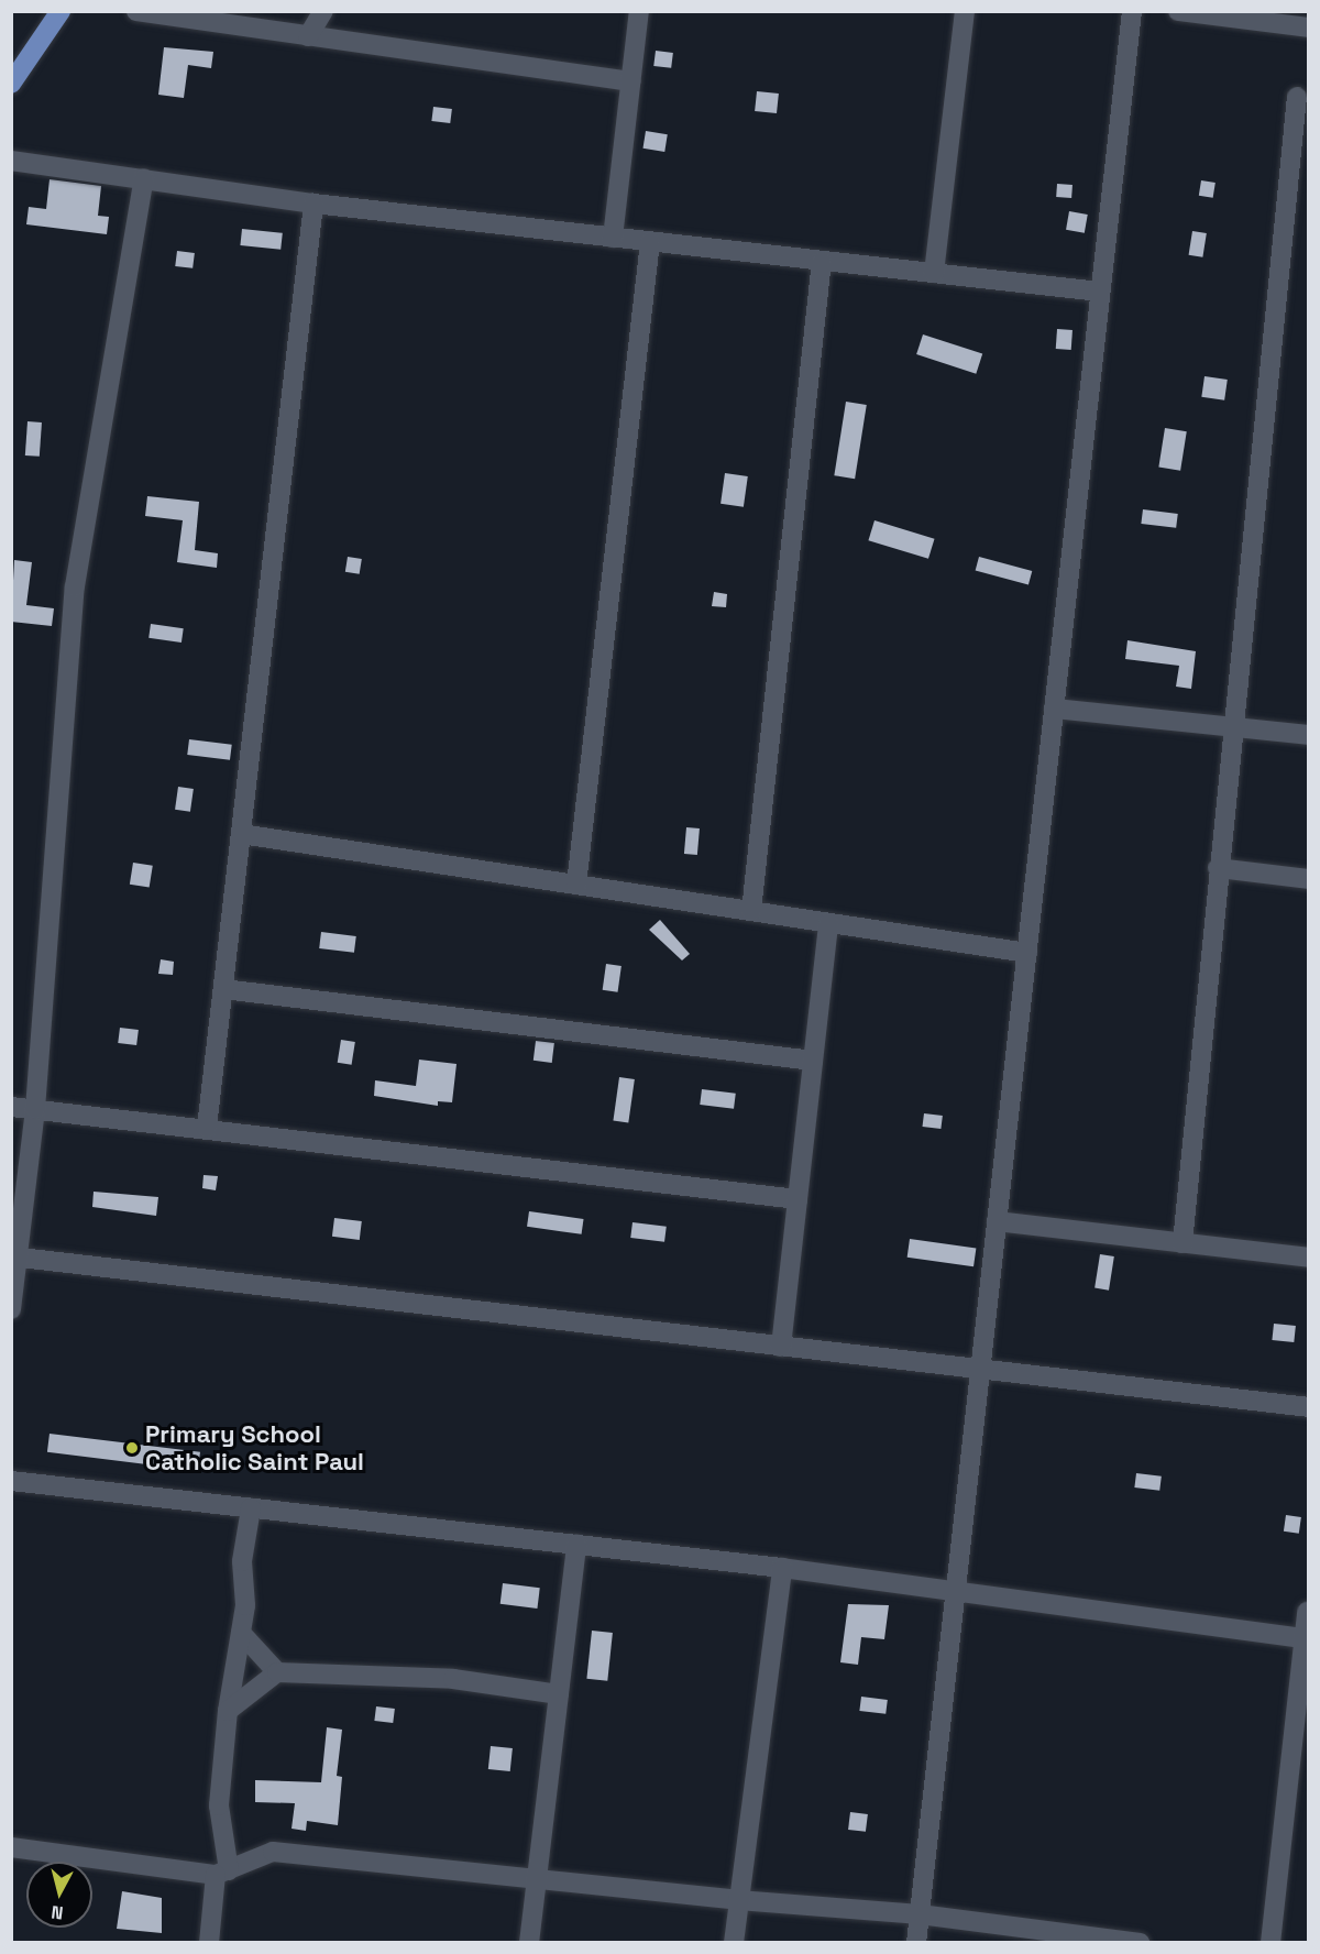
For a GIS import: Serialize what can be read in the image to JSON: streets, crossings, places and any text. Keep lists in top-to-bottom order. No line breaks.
{"places":["Primary School Catholic Saint Paul"],"north":"bottom"}
